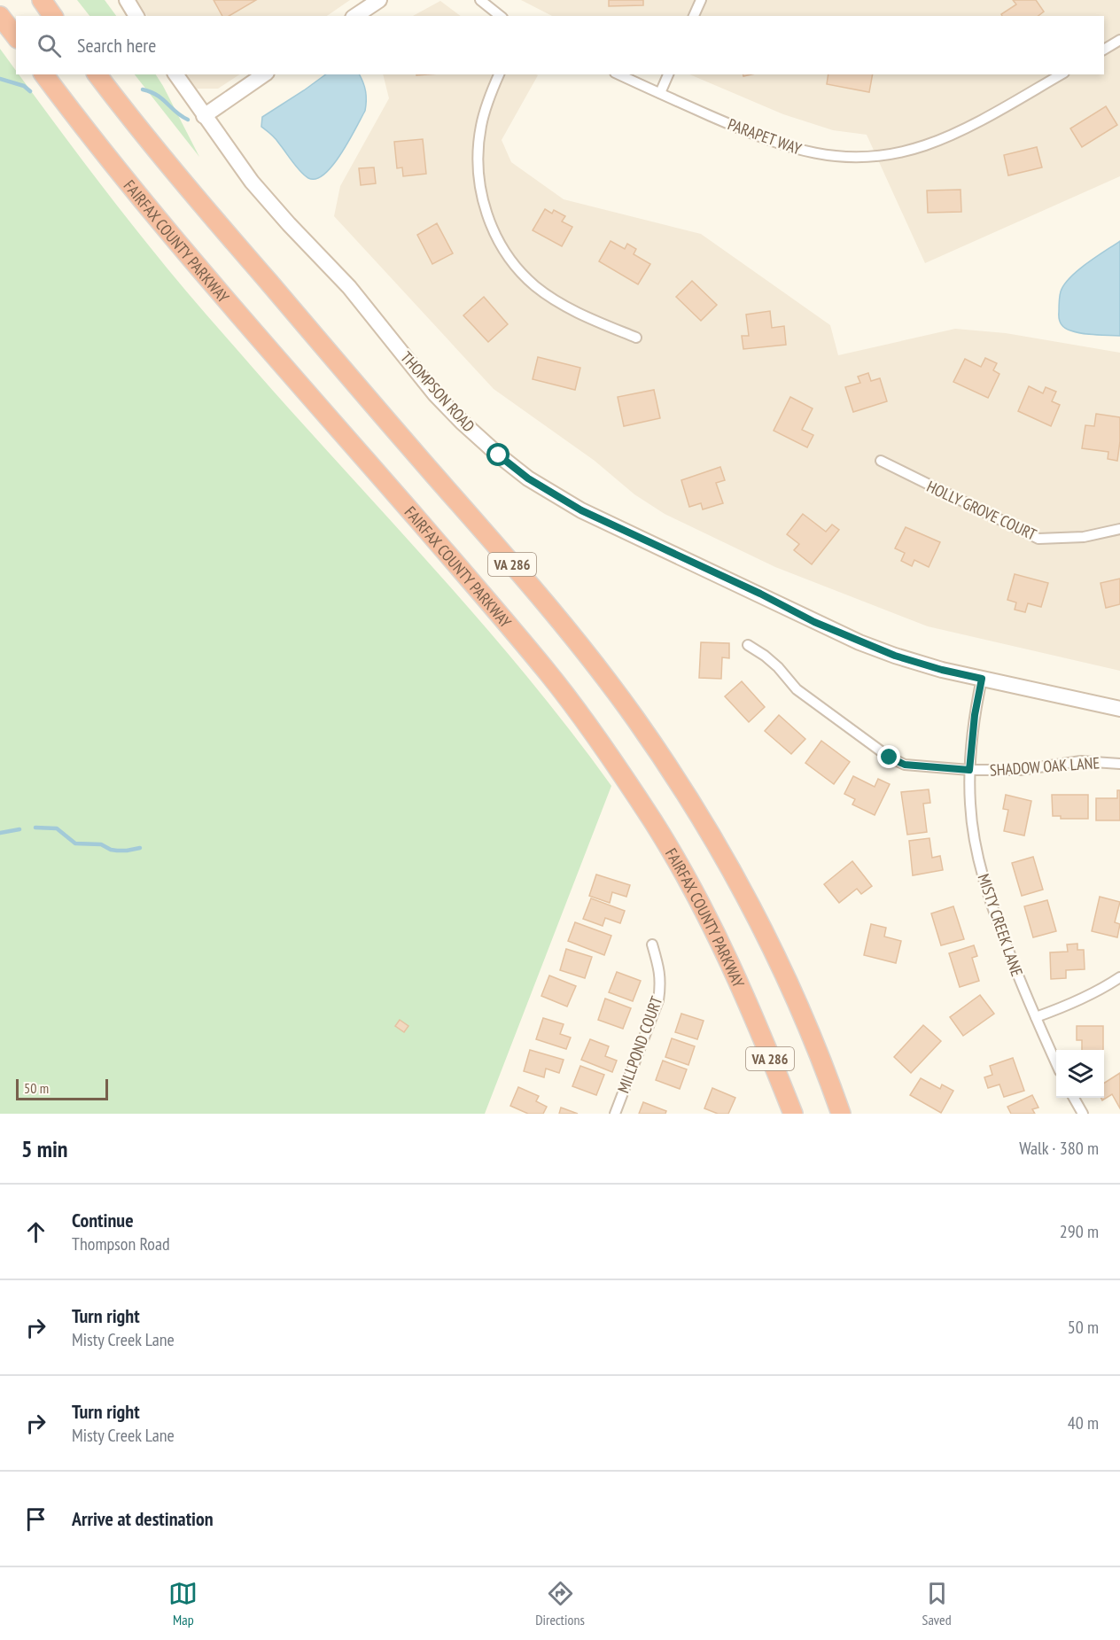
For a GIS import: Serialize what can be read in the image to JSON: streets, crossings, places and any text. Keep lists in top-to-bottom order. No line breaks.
{"streets":{"highway":["FAIRFAX COUNTY PARKWAY","VA 286"],"street":["PARAPET WAY","THOMPSON ROAD","HOLLY GROVE COURT","SHADOW OAK LANE","MISTY CREEK LANE","MILLPOND COURT"]},"crossings":[["THOMPSON ROAD","MISTY CREEK LANE"],["SHADOW OAK LANE","MISTY CREEK LANE"]],"scale_bar":"50 m","page":{"search":"Search here","scale":"50 m","heading":["5 min","Walk · 380 m"],"list":[["Continue","Thompson Road","290 m"],["Turn right","Misty Creek Lane","50 m"],["Turn right","Misty Creek Lane","40 m"],"Arrive at destination"],"nav":["Map","Directions","Saved"]}}
